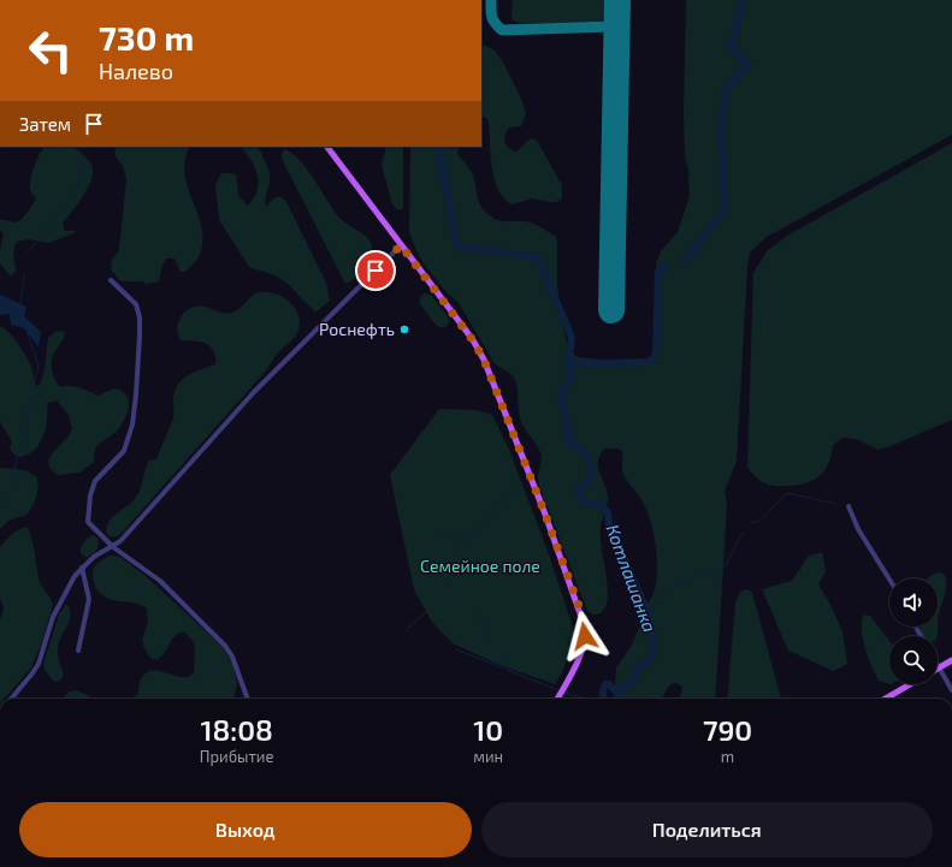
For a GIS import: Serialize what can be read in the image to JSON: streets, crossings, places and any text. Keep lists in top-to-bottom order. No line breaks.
{"water":["Котлашанка"],"parks":["Семейное поле"],"places":["Роснефть"],"page":{"turn":["730 m","Налево"],"then":"Затем","eta":["18:08","Прибытие","10","мин","790","m"],"buttons":["Выход","Поделиться"]}}
